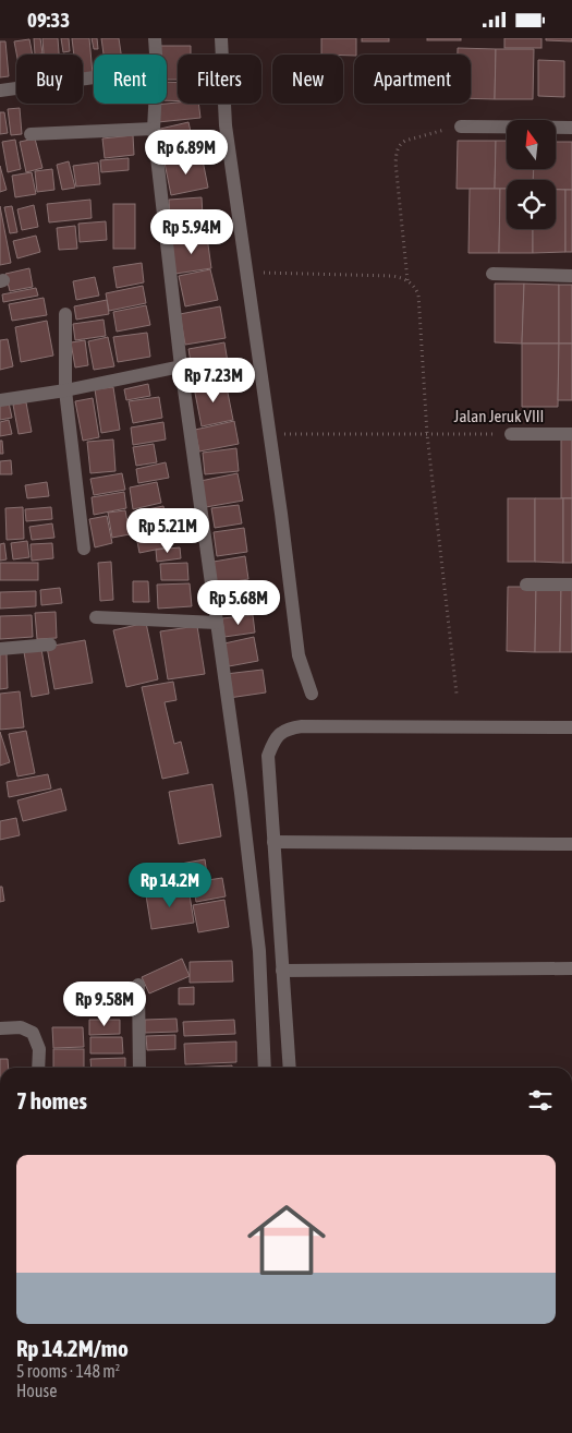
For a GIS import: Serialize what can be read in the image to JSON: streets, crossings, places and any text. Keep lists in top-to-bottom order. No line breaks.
{"streets":{"street":["Jalan Jeruk VIII"]},"north":"top","page":{"status":"09:33","chip":["Buy","Rent","Filters","New","Apartment"],"price":["Rp 6.89M","Rp 5.94M","Rp 7.23M","Rp 5.21M","Rp 5.68M","Rp 14.2M","Rp 9.58M"],"heading":"7 homes","list":[{"name":"Rp 14.2M/mo","note":"5 rooms · 148 m² · House"}]}}
